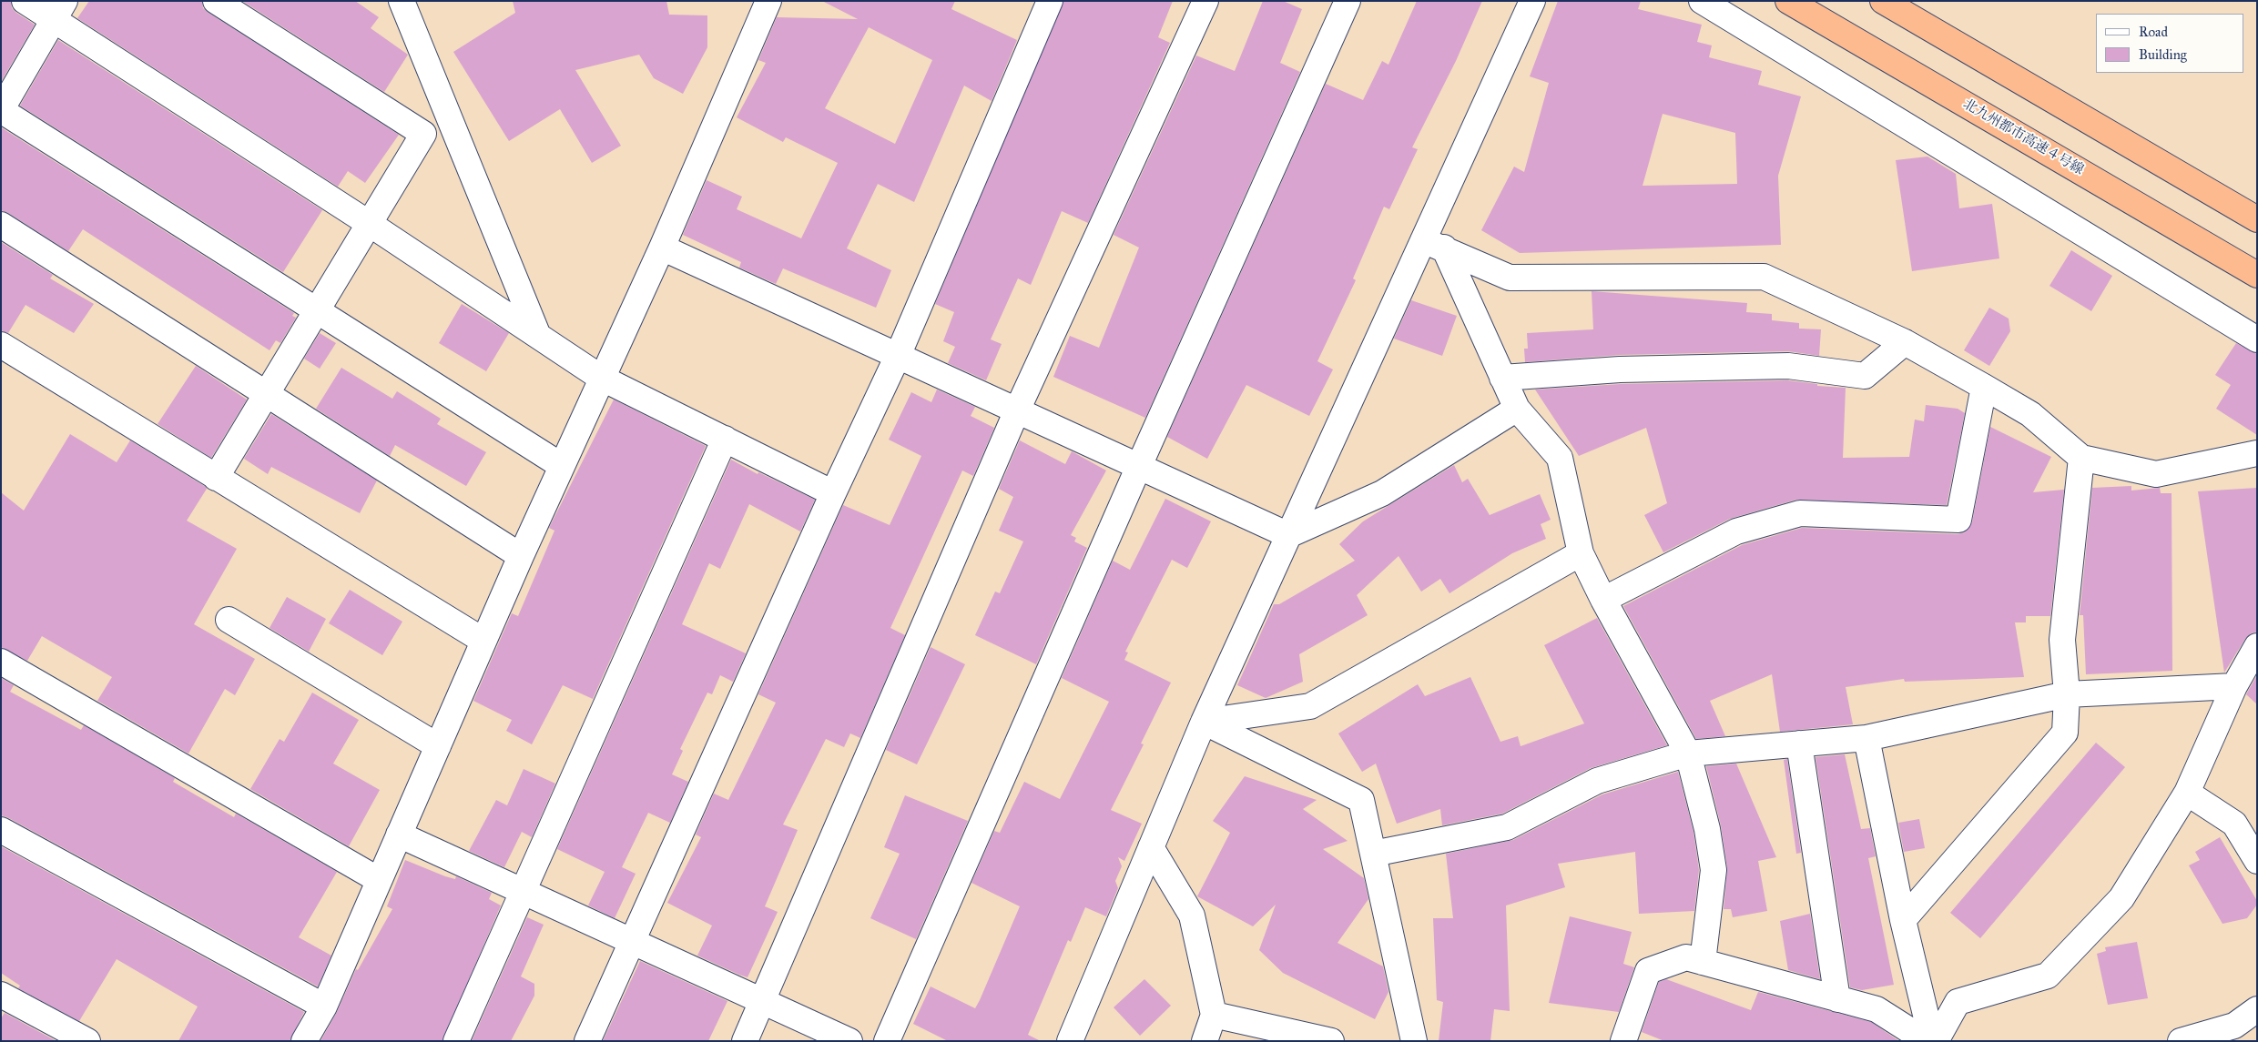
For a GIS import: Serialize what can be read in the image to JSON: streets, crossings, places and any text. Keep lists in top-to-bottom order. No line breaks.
{"streets":{"highway":["北九州都市高速４号線"]},"legend":["Road","Building"]}
